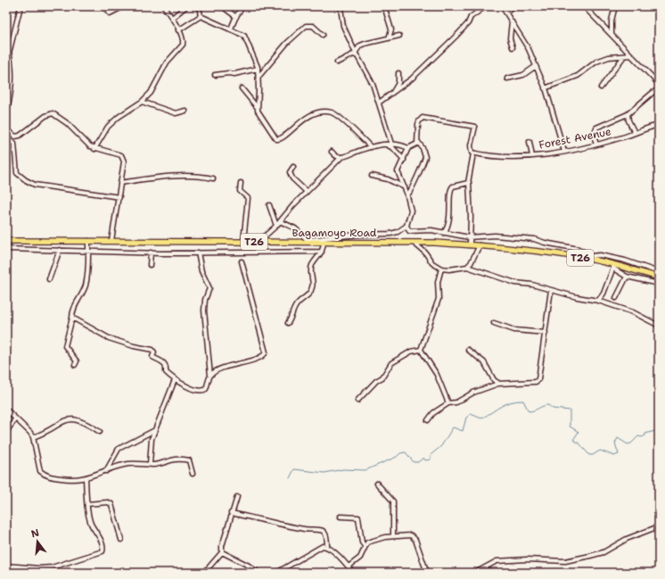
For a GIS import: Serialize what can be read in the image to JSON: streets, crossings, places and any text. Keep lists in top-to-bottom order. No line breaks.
{"streets":{"highway":["Bagamoyo Road","T26"],"street":["Forest Avenue"]},"north":"top"}
